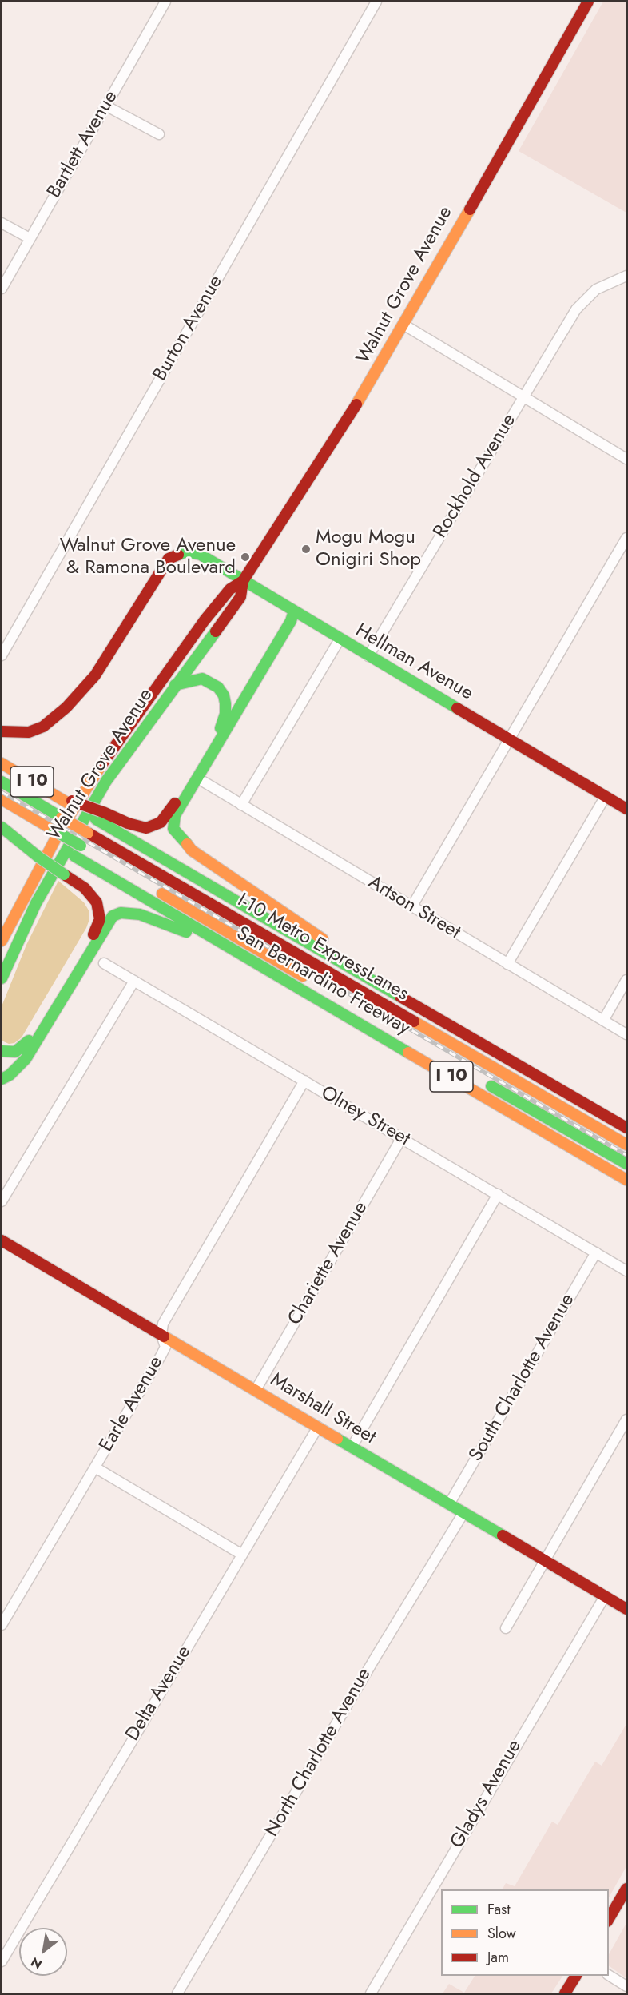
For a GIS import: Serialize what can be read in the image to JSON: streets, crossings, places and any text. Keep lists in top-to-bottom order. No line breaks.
{"streets":{"main road":["Walnut Grove Avenue","Hellman Avenue","I 10","I-10 Metro ExpressLanes","San Bernardino Freeway","Marshall Street"],"street":["Bartlett Avenue","Burton Avenue","Rockhold Avenue","Artson Street","Olney Street","Chariette Avenue","South Charlotte Avenue","Earle Avenue","Delta Avenue","North Charlotte Avenue","Gladys Avenue"]},"crossings":[["Walnut Grove Avenue","Hellman Avenue"],["Rockhold Avenue","Hellman Avenue"],["I 10","San Bernardino Freeway"],["Olney Street","Chariette Avenue"],["Olney Street","South Charlotte Avenue"],["Olney Street","Earle Avenue"],["Chariette Avenue","Marshall Street"],["South Charlotte Avenue","Marshall Street"],["Earle Avenue","Marshall Street"],["Marshall Street","Delta Avenue"],["Marshall Street","North Charlotte Avenue"],["Marshall Street","Gladys Avenue"]],"places":["Mogu Mogu Onigiri Shop","Walnut Grove Avenue & Ramona Boulevard"],"legend":["Fast","Slow","Jam"],"north":"bottom left"}
